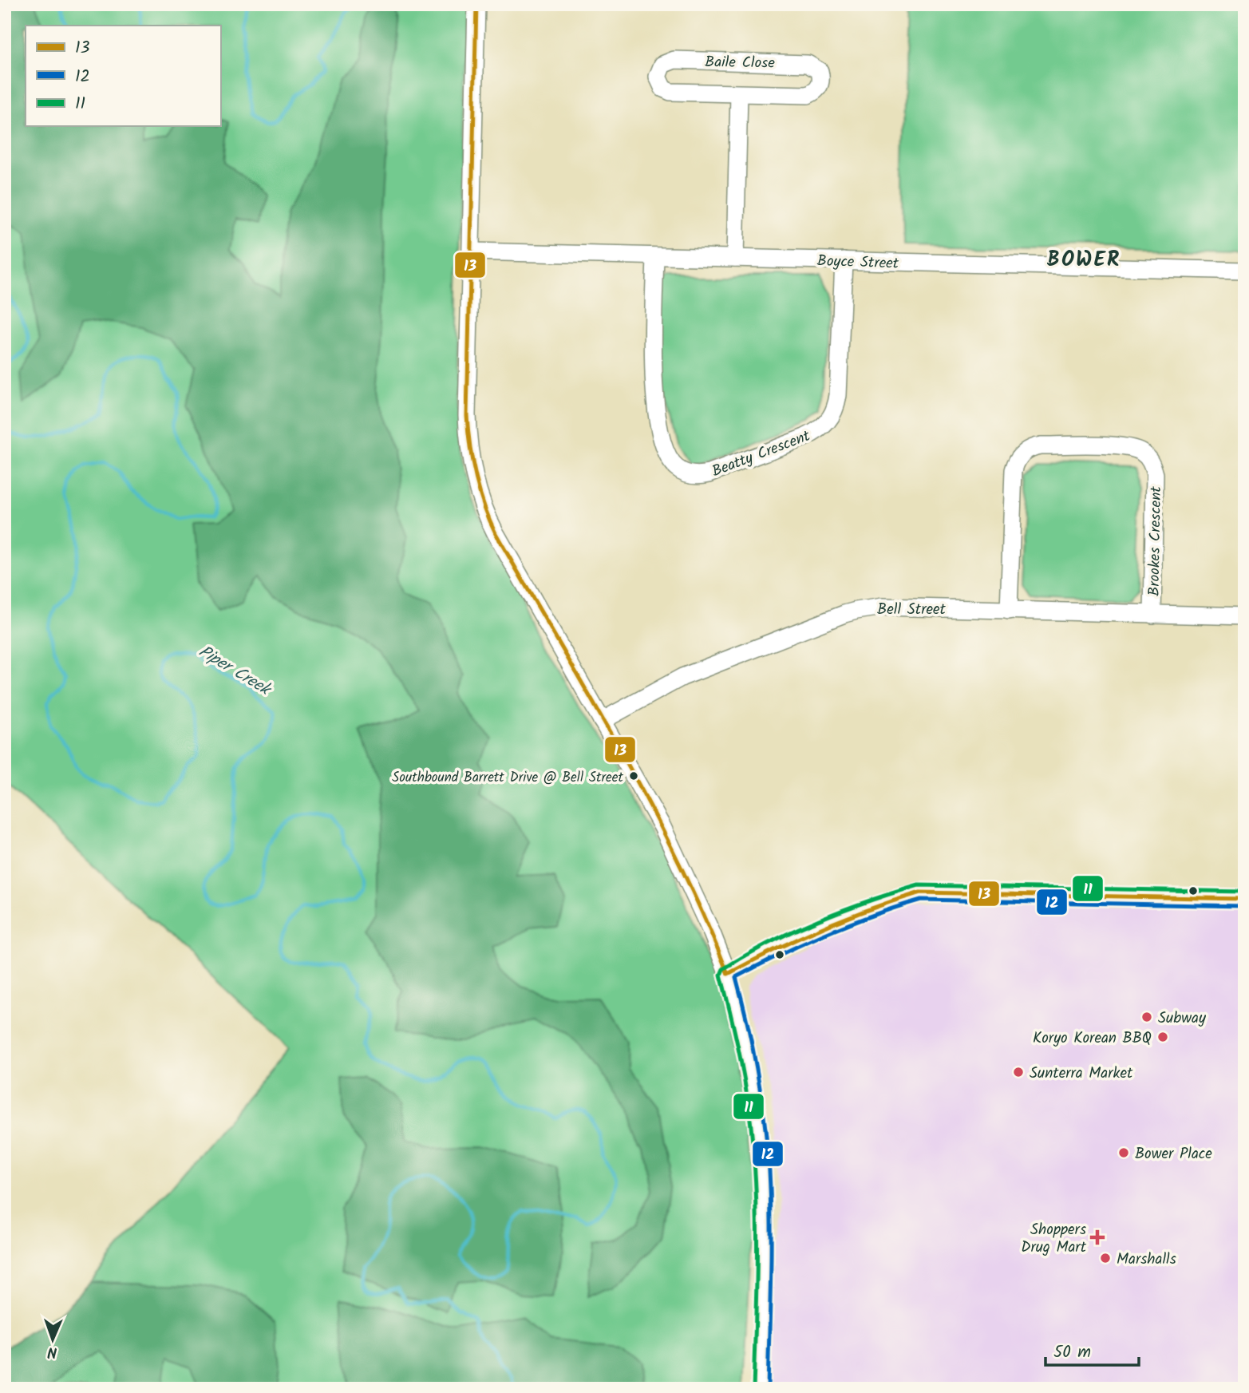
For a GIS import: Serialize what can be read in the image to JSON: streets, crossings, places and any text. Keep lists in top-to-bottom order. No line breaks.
{"streets":{"street":["Baile Close","Boyce Street","Beatty Crescent","Brookes Crescent","Bell Street"]},"crossings":[["Boyce Street","Beatty Crescent"],["Brookes Crescent","Bell Street"]],"districts":["BOWER"],"water":["Piper Creek"],"places":{"other":["Southbound Barrett Drive @ Bell Street","Subway","Koryo Korean BBQ","Sunterra Market","Bower Place","Marshalls"],"health":["Shoppers Drug Mart"]},"lines":["transit line 13","transit line 11","transit line 12"],"legend":["13","12","11"],"scale_bar":"50 m","north":"bottom"}
